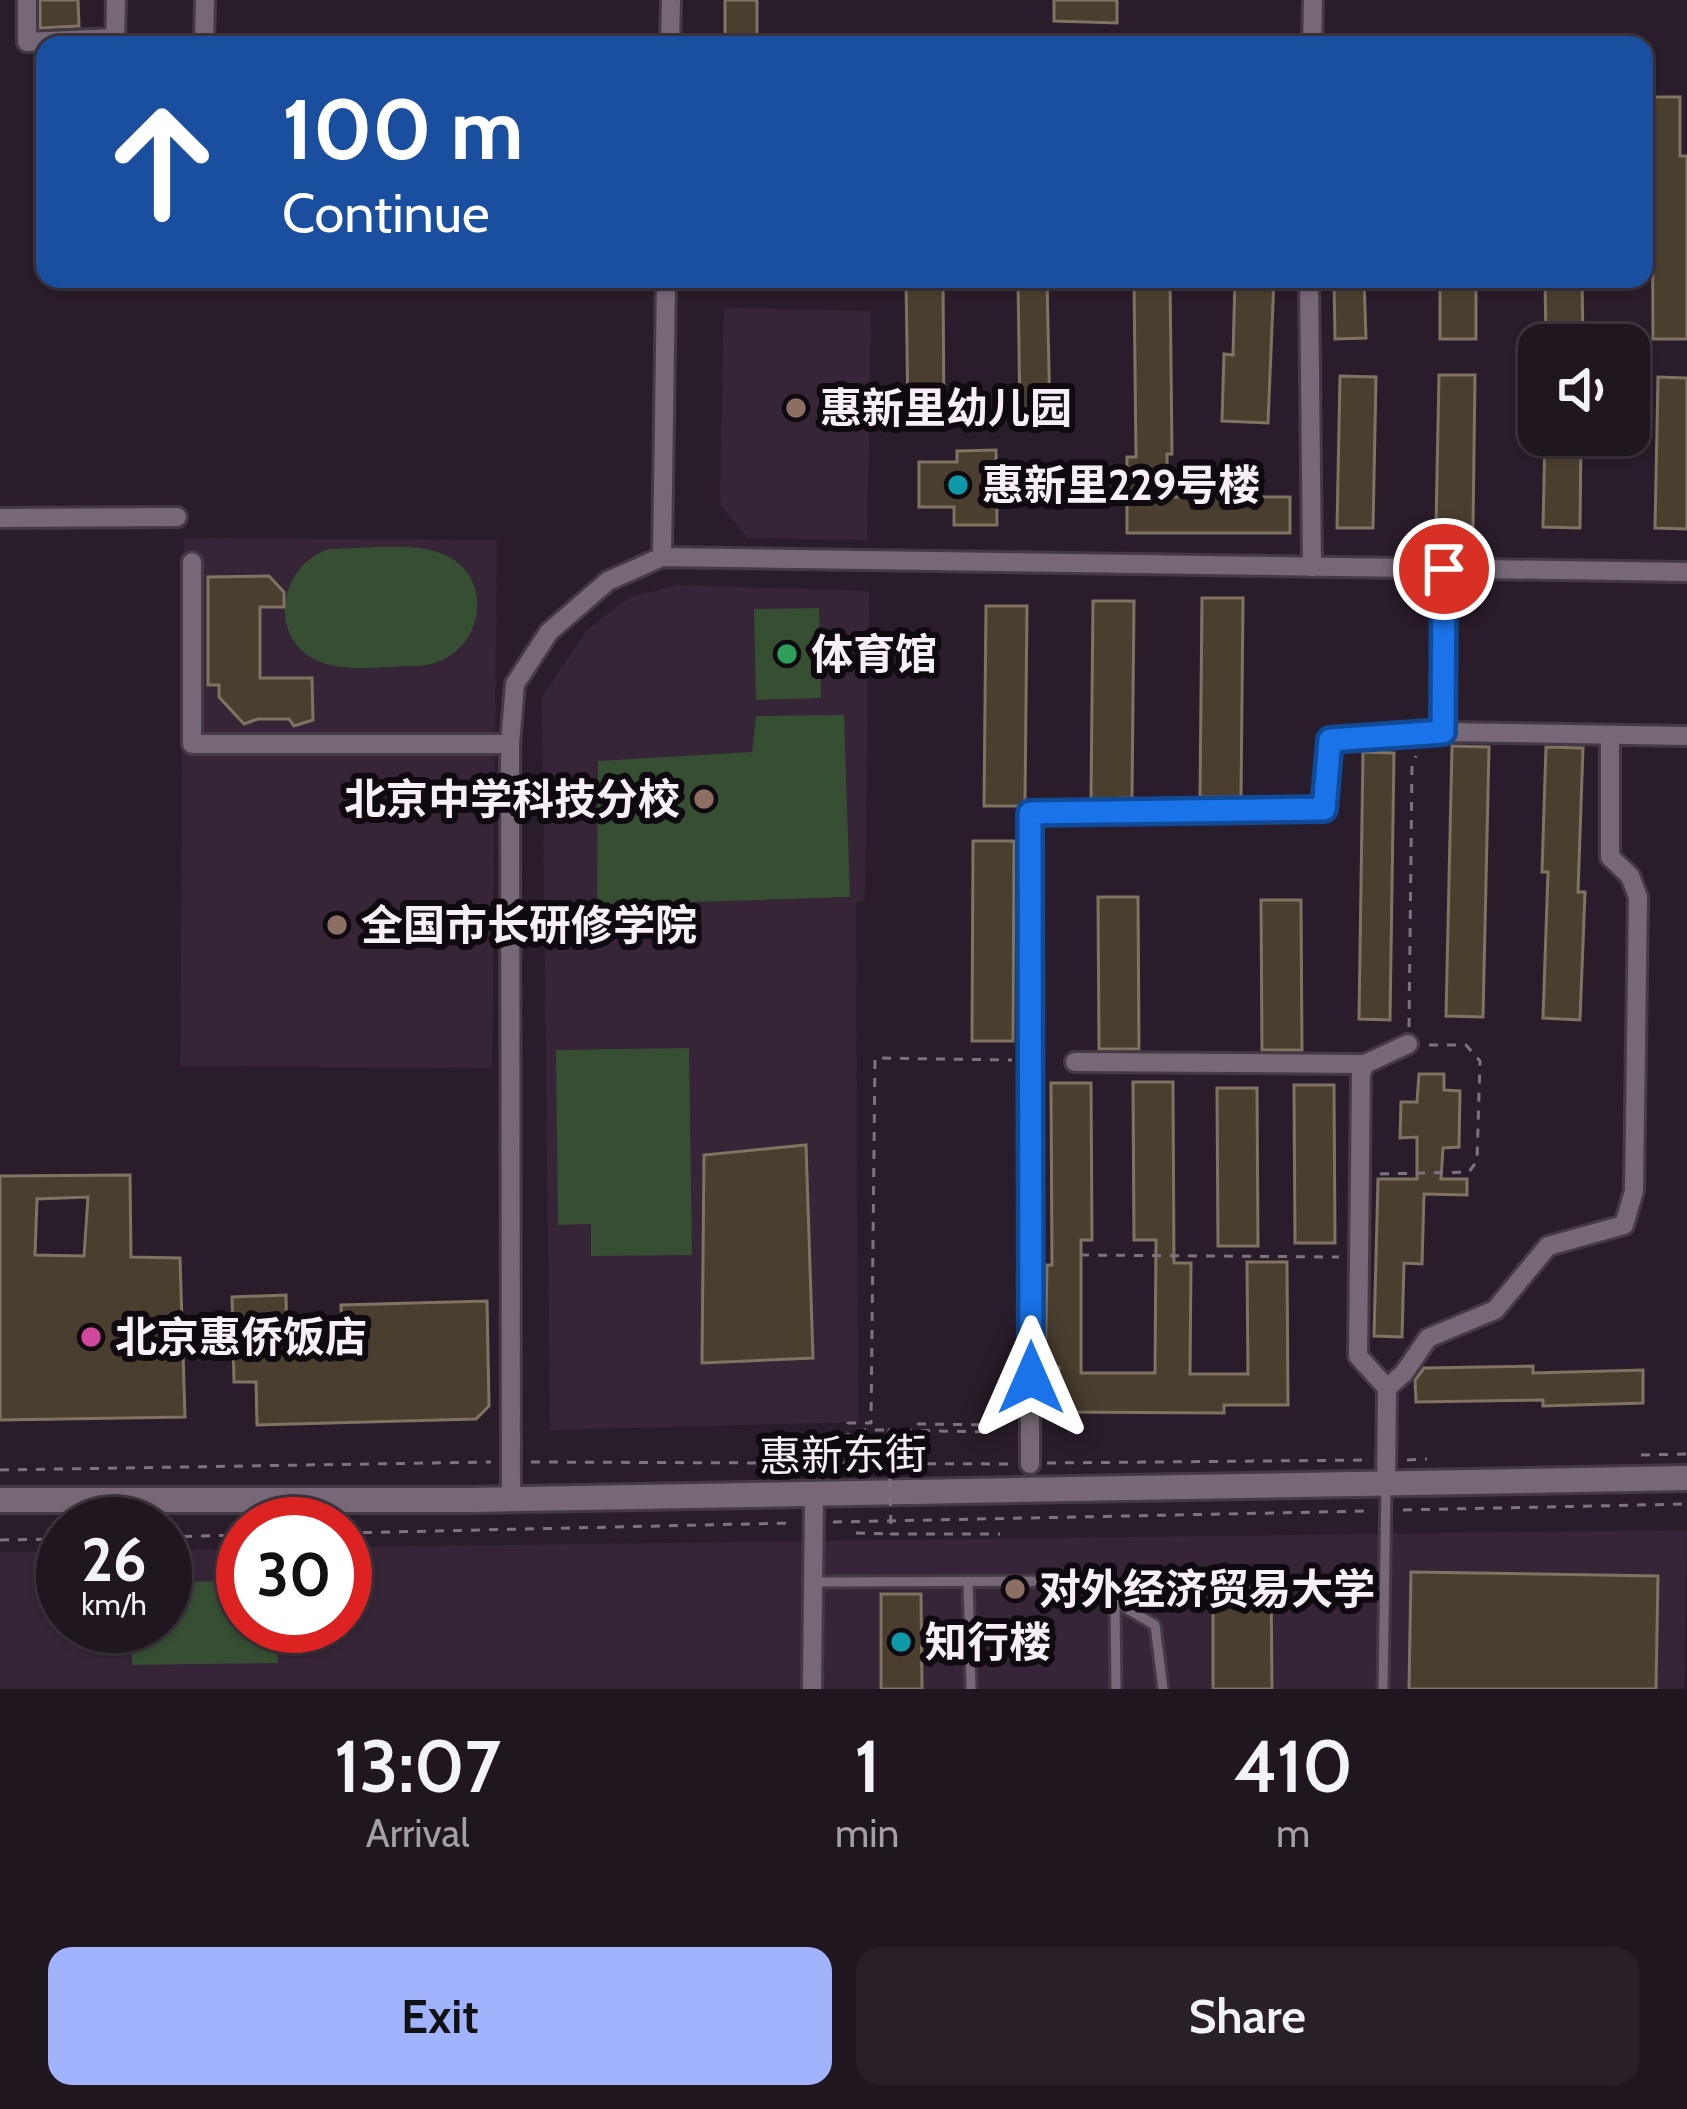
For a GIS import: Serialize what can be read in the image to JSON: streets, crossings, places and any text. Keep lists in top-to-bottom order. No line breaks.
{"streets":{"street":["惠新东街"]},"places":["惠新里幼儿园","惠新里229号楼","体育馆","北京中学科技分校","全国市长研修学院","北京惠侨饭店","对外经济贸易大学","知行楼"],"page":{"turn":["100 m","Continue"],"speed":"26 km/h","limit":"30","eta":["13:07","Arrival","1","min","410","m"],"buttons":["Exit","Share"]}}
